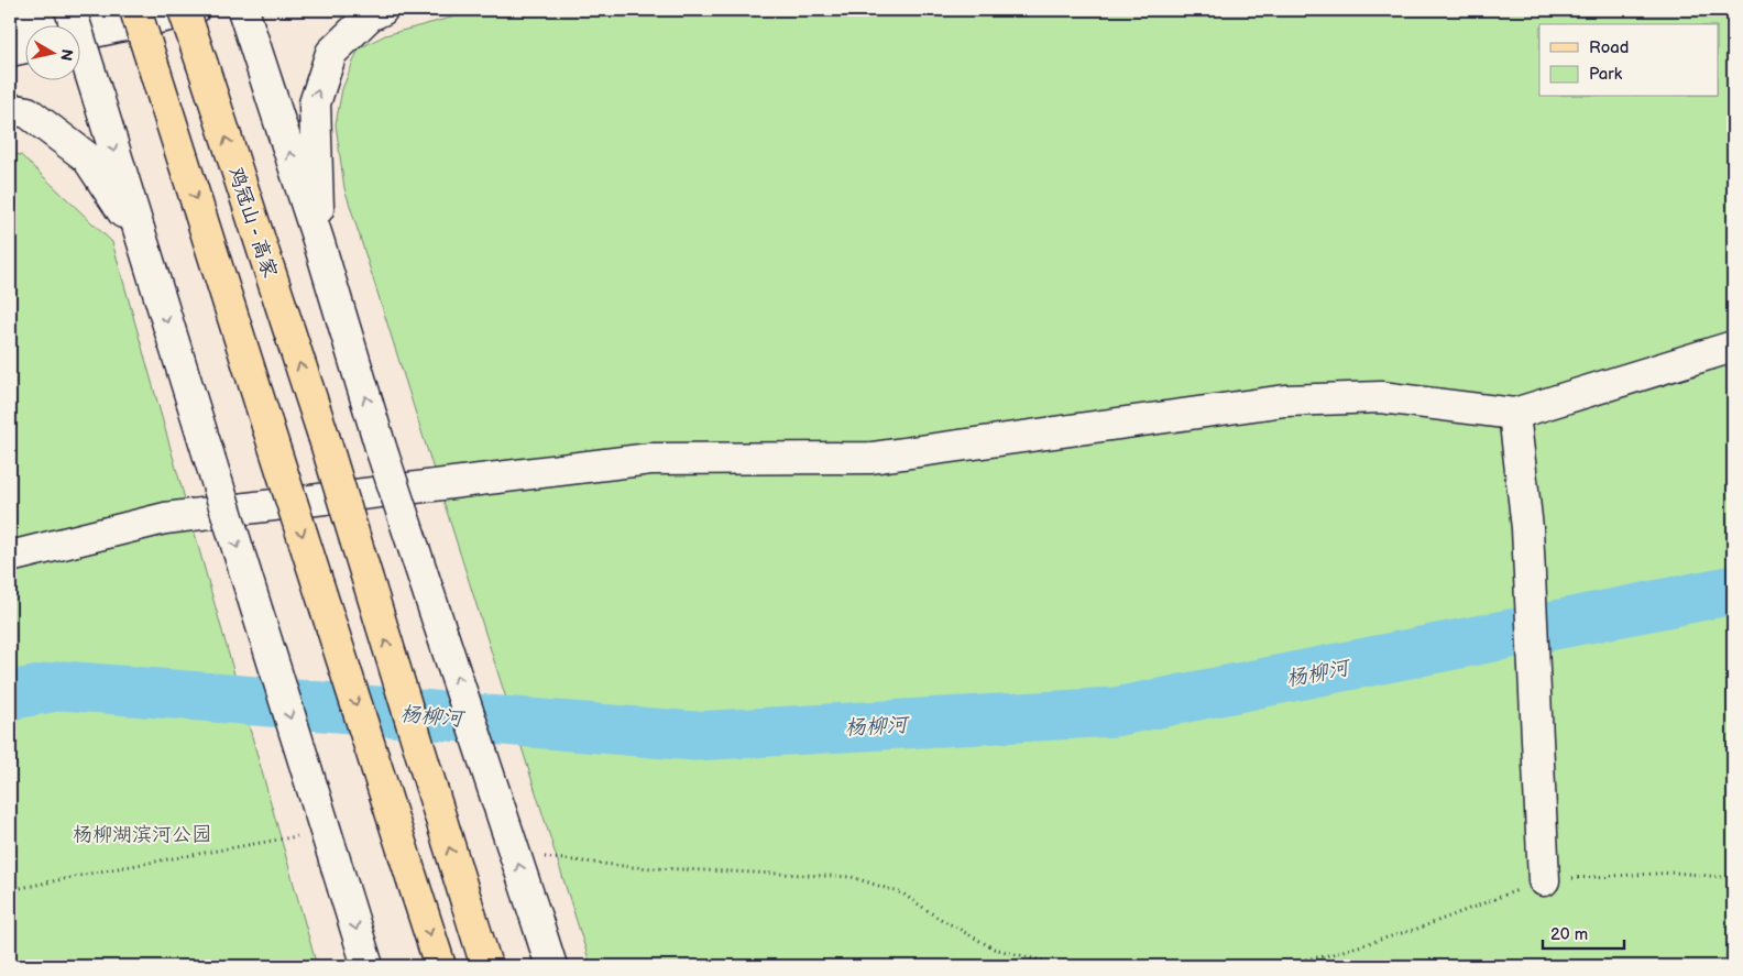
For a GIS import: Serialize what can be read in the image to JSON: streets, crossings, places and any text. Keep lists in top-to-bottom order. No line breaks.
{"streets":{"main road":["鸡冠山 - 高家"]},"water":["杨柳河"],"parks":["杨柳湖滨河公园"],"legend":["Road","Park"],"scale_bar":"20 m","north":"right"}
